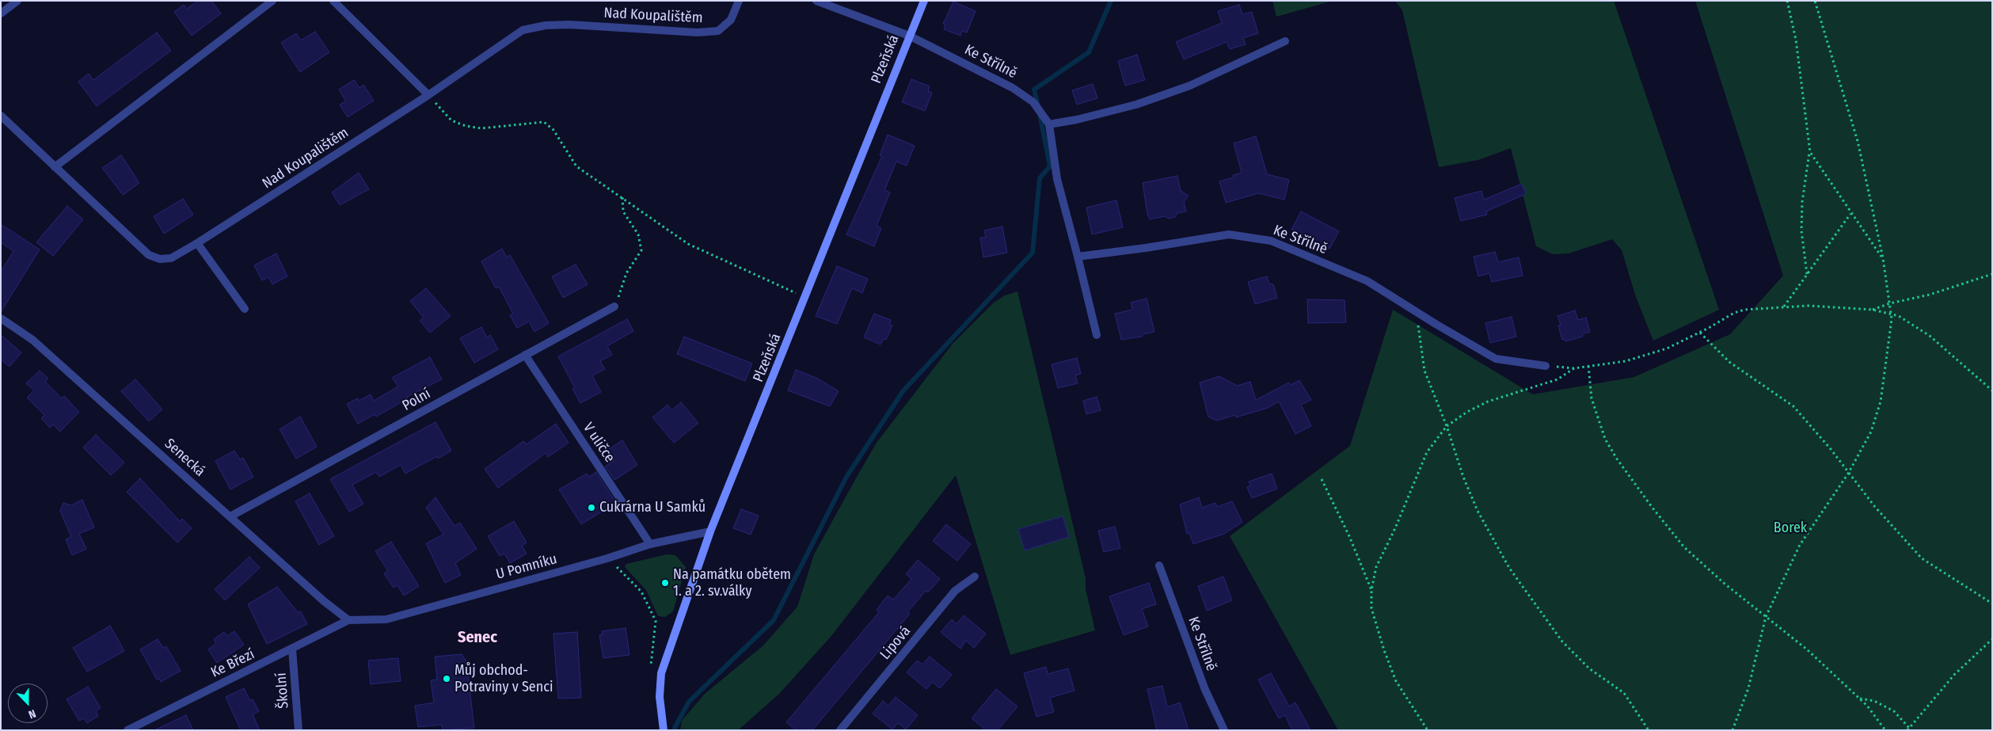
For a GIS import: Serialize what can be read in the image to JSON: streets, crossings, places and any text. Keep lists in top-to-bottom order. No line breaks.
{"streets":{"main road":["Plzeňská"],"street":["Nad Koupalištěm","Ke Střílně","Polní","V uličce","Senecká","U Pomníku","Lipová","Ke Březí","Školní"]},"crossings":[["Plzeňská","Ke Střílně"],["Plzeňská","U Pomníku"],["Polní","V uličce"],["Polní","Senecká"],["V uličce","U Pomníku"],["Senecká","U Pomníku"],["Senecká","Ke Březí"],["U Pomníku","Ke Březí"],["Ke Březí","Školní"]],"districts":["Senec"],"parks":["Borek"],"places":["Cukrárna U Samků","Na památku obětem 1. a 2. sv.války","Můj obchod- Potraviny v Senci"],"north":"bottom"}
